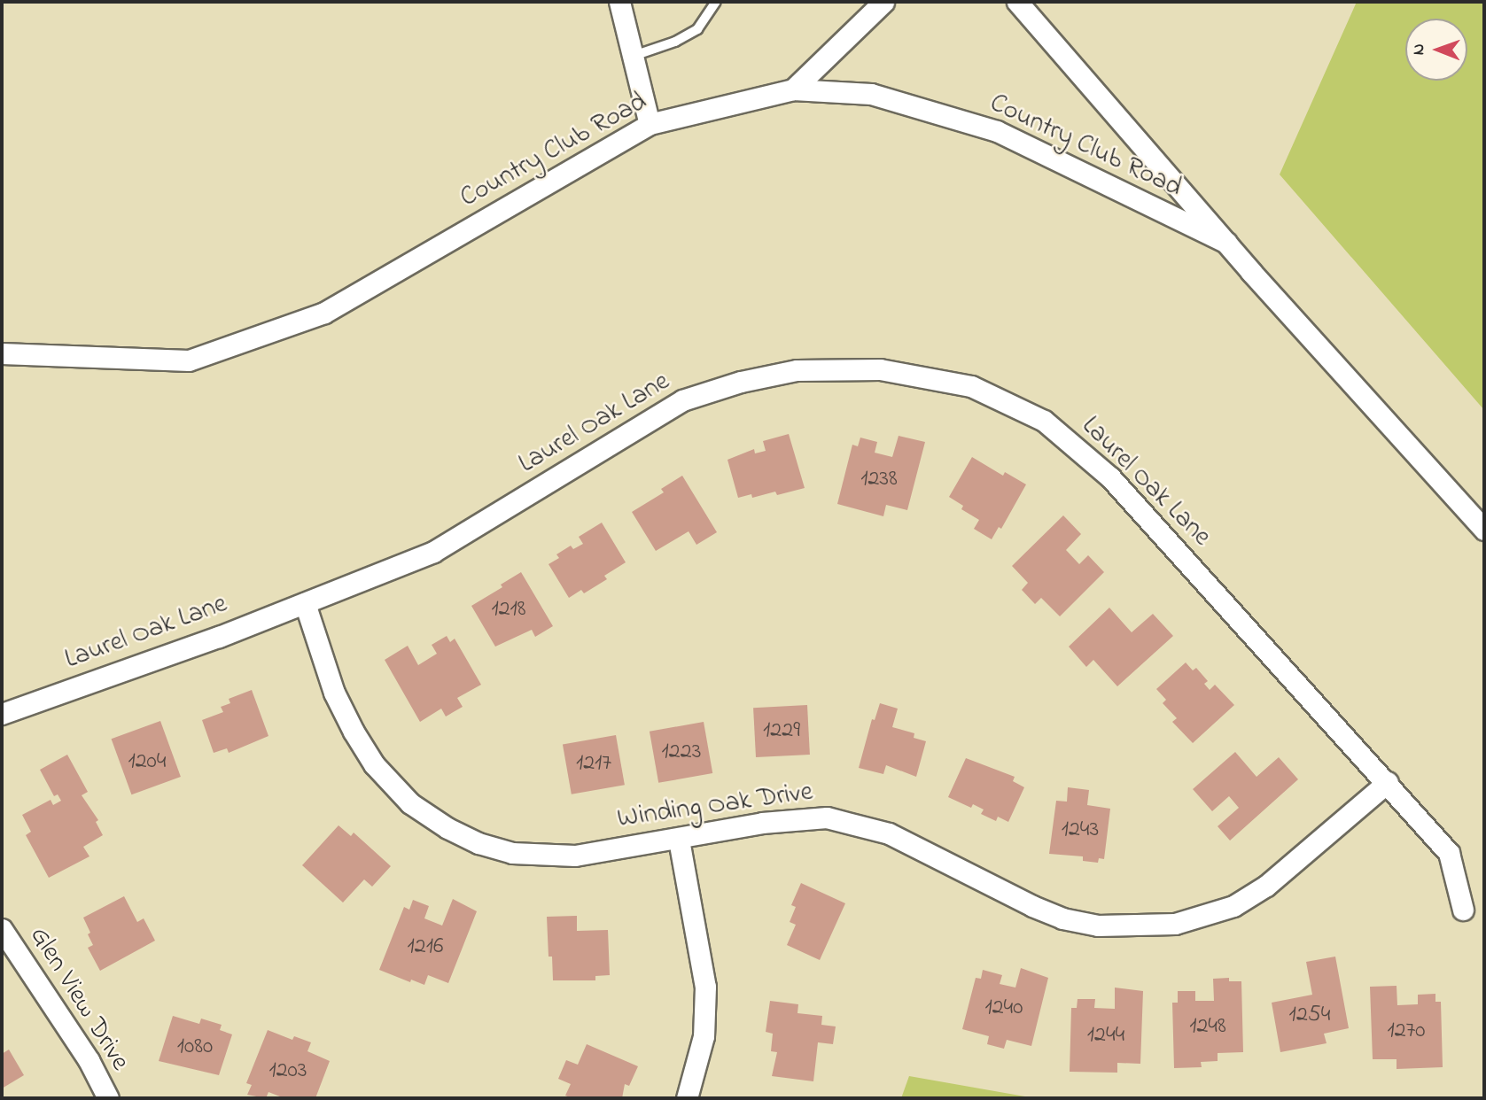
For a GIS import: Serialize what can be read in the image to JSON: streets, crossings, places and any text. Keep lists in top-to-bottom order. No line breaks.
{"streets":{"street":["Country Club Road","Laurel Oak Lane","Winding Oak Drive","Glen View Drive"]},"crossings":[["Laurel Oak Lane","Winding Oak Drive"]],"house_numbers":["1238","1218","1229","1223","1204","1217","1243","1216","1240","1254","1248","1270","1244","1080","1203"],"north":"left"}
